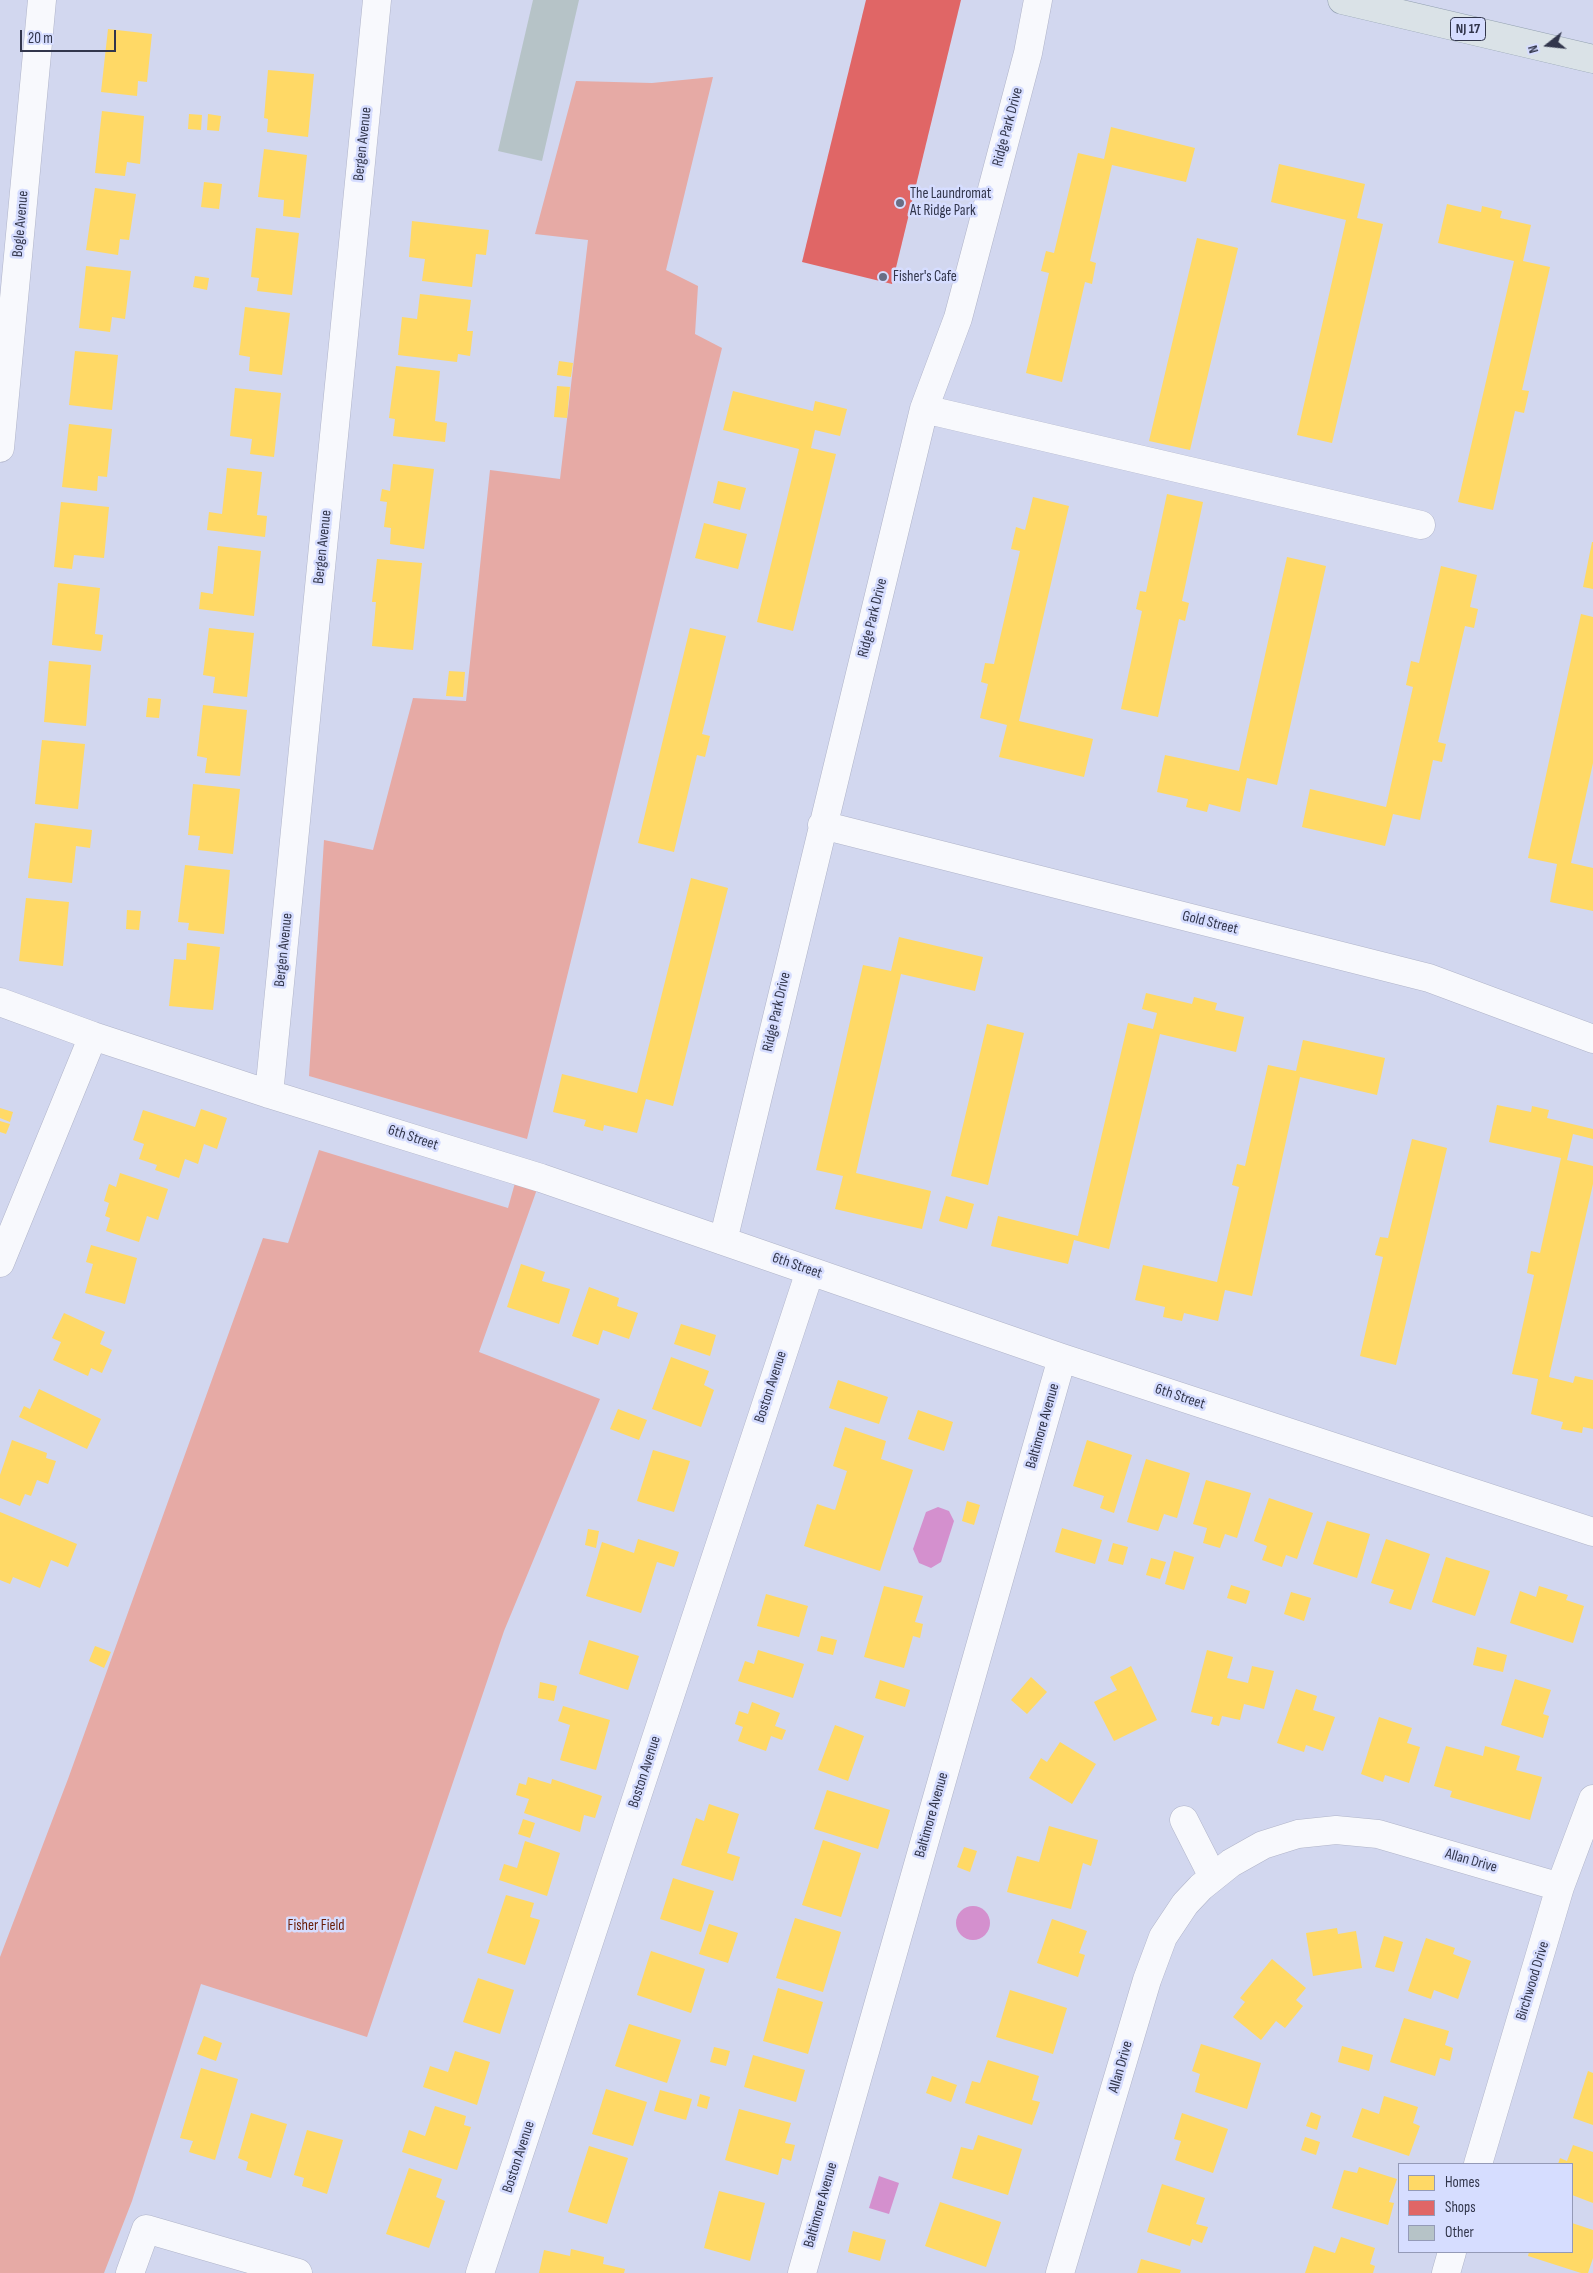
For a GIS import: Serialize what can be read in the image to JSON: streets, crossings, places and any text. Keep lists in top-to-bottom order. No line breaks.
{"streets":{"main road":["NJ 17"],"street":["Ridge Park Drive","Bergen Avenue","Bogle Avenue","Gold Street","6th Street","Boston Avenue","Baltimore Avenue","Allan Drive","Birchwood Drive"]},"crossings":[["Ridge Park Drive","Gold Street"],["Ridge Park Drive","6th Street"],["Bergen Avenue","6th Street"],["6th Street","Boston Avenue"],["6th Street","Baltimore Avenue"],["Allan Drive","Birchwood Drive"]],"parks":["Fisher Field"],"places":["The Laundromat At Ridge Park","Fisher's Cafe"],"legend":["Homes","Shops","Other"],"scale_bar":"20 m","north":"left"}
